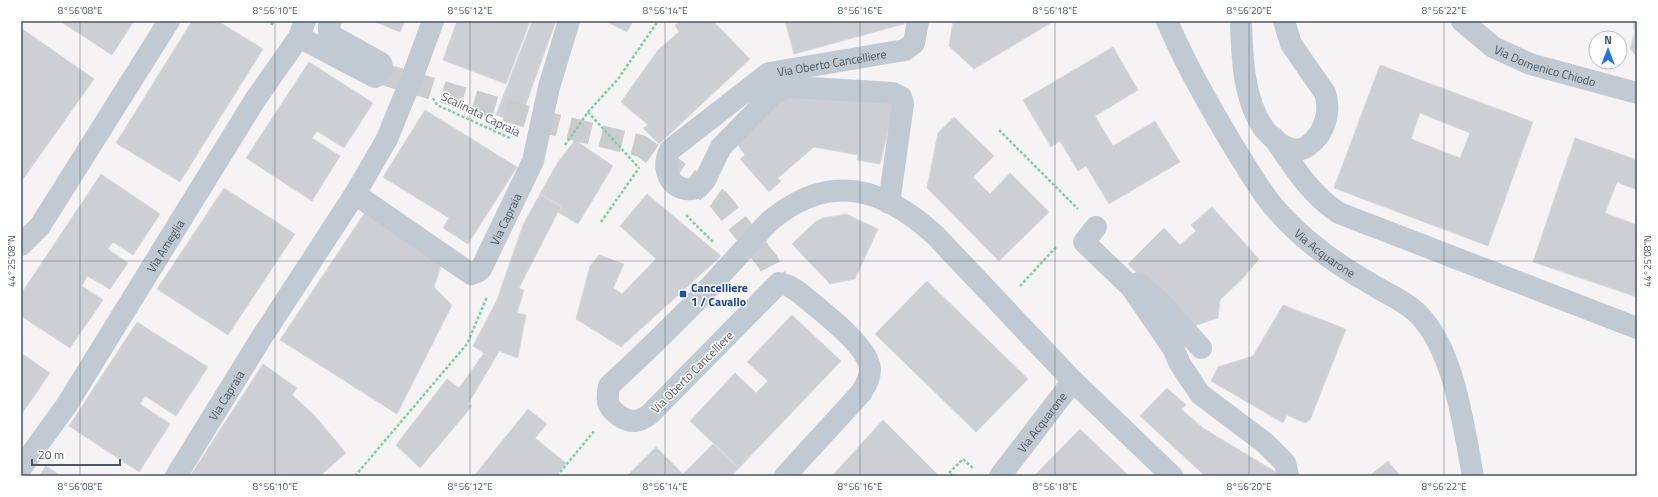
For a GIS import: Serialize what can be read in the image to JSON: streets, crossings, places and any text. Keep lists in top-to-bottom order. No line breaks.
{"streets":{"street":["Via Oberto Cancelliere","Via Domenico Chiodo","Via Capraia","Via Ameglia","Via Acquarone"],"path":["Scalinata Capraia"]},"crossings":[["Via Oberto Cancelliere","Via Acquarone"],["Scalinata Capraia","Via Capraia"]],"places":{"transit":["Cancelliere 1 / Cavallo"]},"scale_bar":"20 m","north":"top","coordinates":["8°56'08\"E","8°56'10\"E","8°56'12\"E","8°56'14\"E","8°56'16\"E","8°56'18\"E","8°56'20\"E","8°56'22\"E","44°25'08\"N"]}
